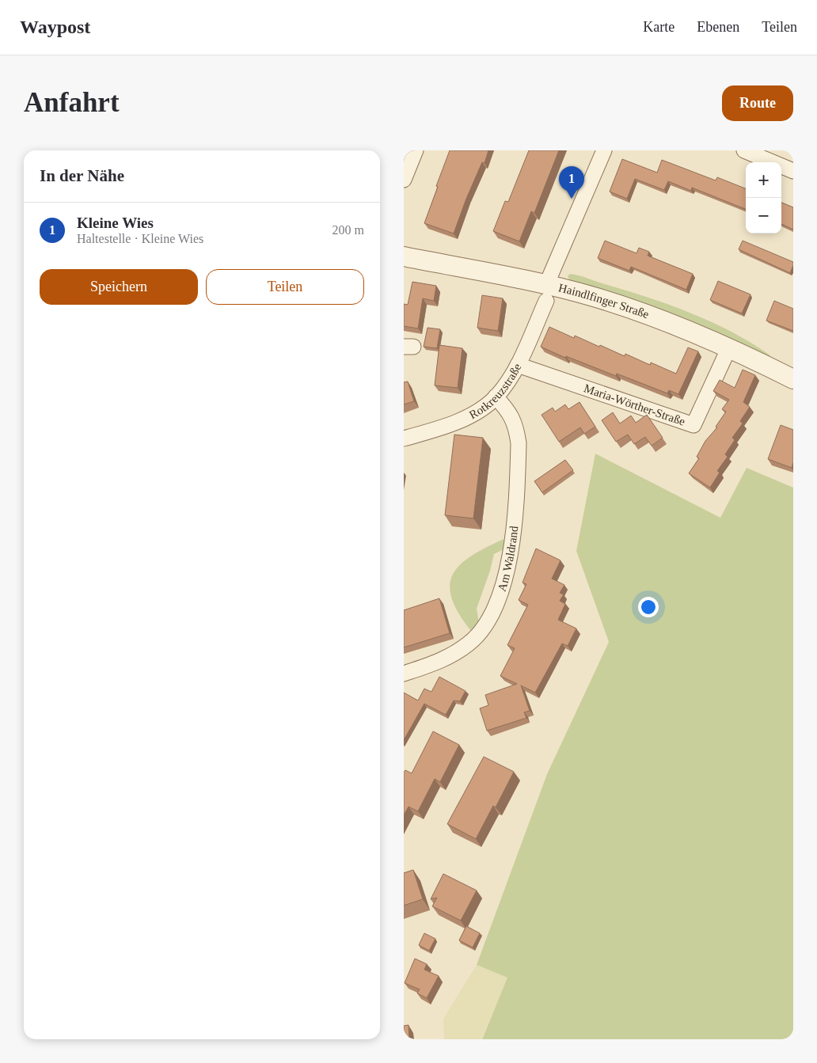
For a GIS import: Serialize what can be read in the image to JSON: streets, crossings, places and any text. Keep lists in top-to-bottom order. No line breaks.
{"streets":{"street":["Haindlfinger Straße","Rotkreuzstraße","Maria-Wörther-Straße","Am Waldrand"]},"crossings":[["Haindlfinger Straße","Rotkreuzstraße"],["Haindlfinger Straße","Maria-Wörther-Straße"],["Rotkreuzstraße","Maria-Wörther-Straße"],["Rotkreuzstraße","Am Waldrand"]],"page":{"header":"Waypost","nav":["Karte","Ebenen","Teilen"],"buttons":["Route",["Speichern","Teilen"]],"title":"Anfahrt","heading":"In der Nähe","map_buttons":["+","−"],"pins":"1","list":[{"mark":"1","name":"Kleine Wies","note":"Haltestelle · Kleine Wies","value":"200 m"}]}}
